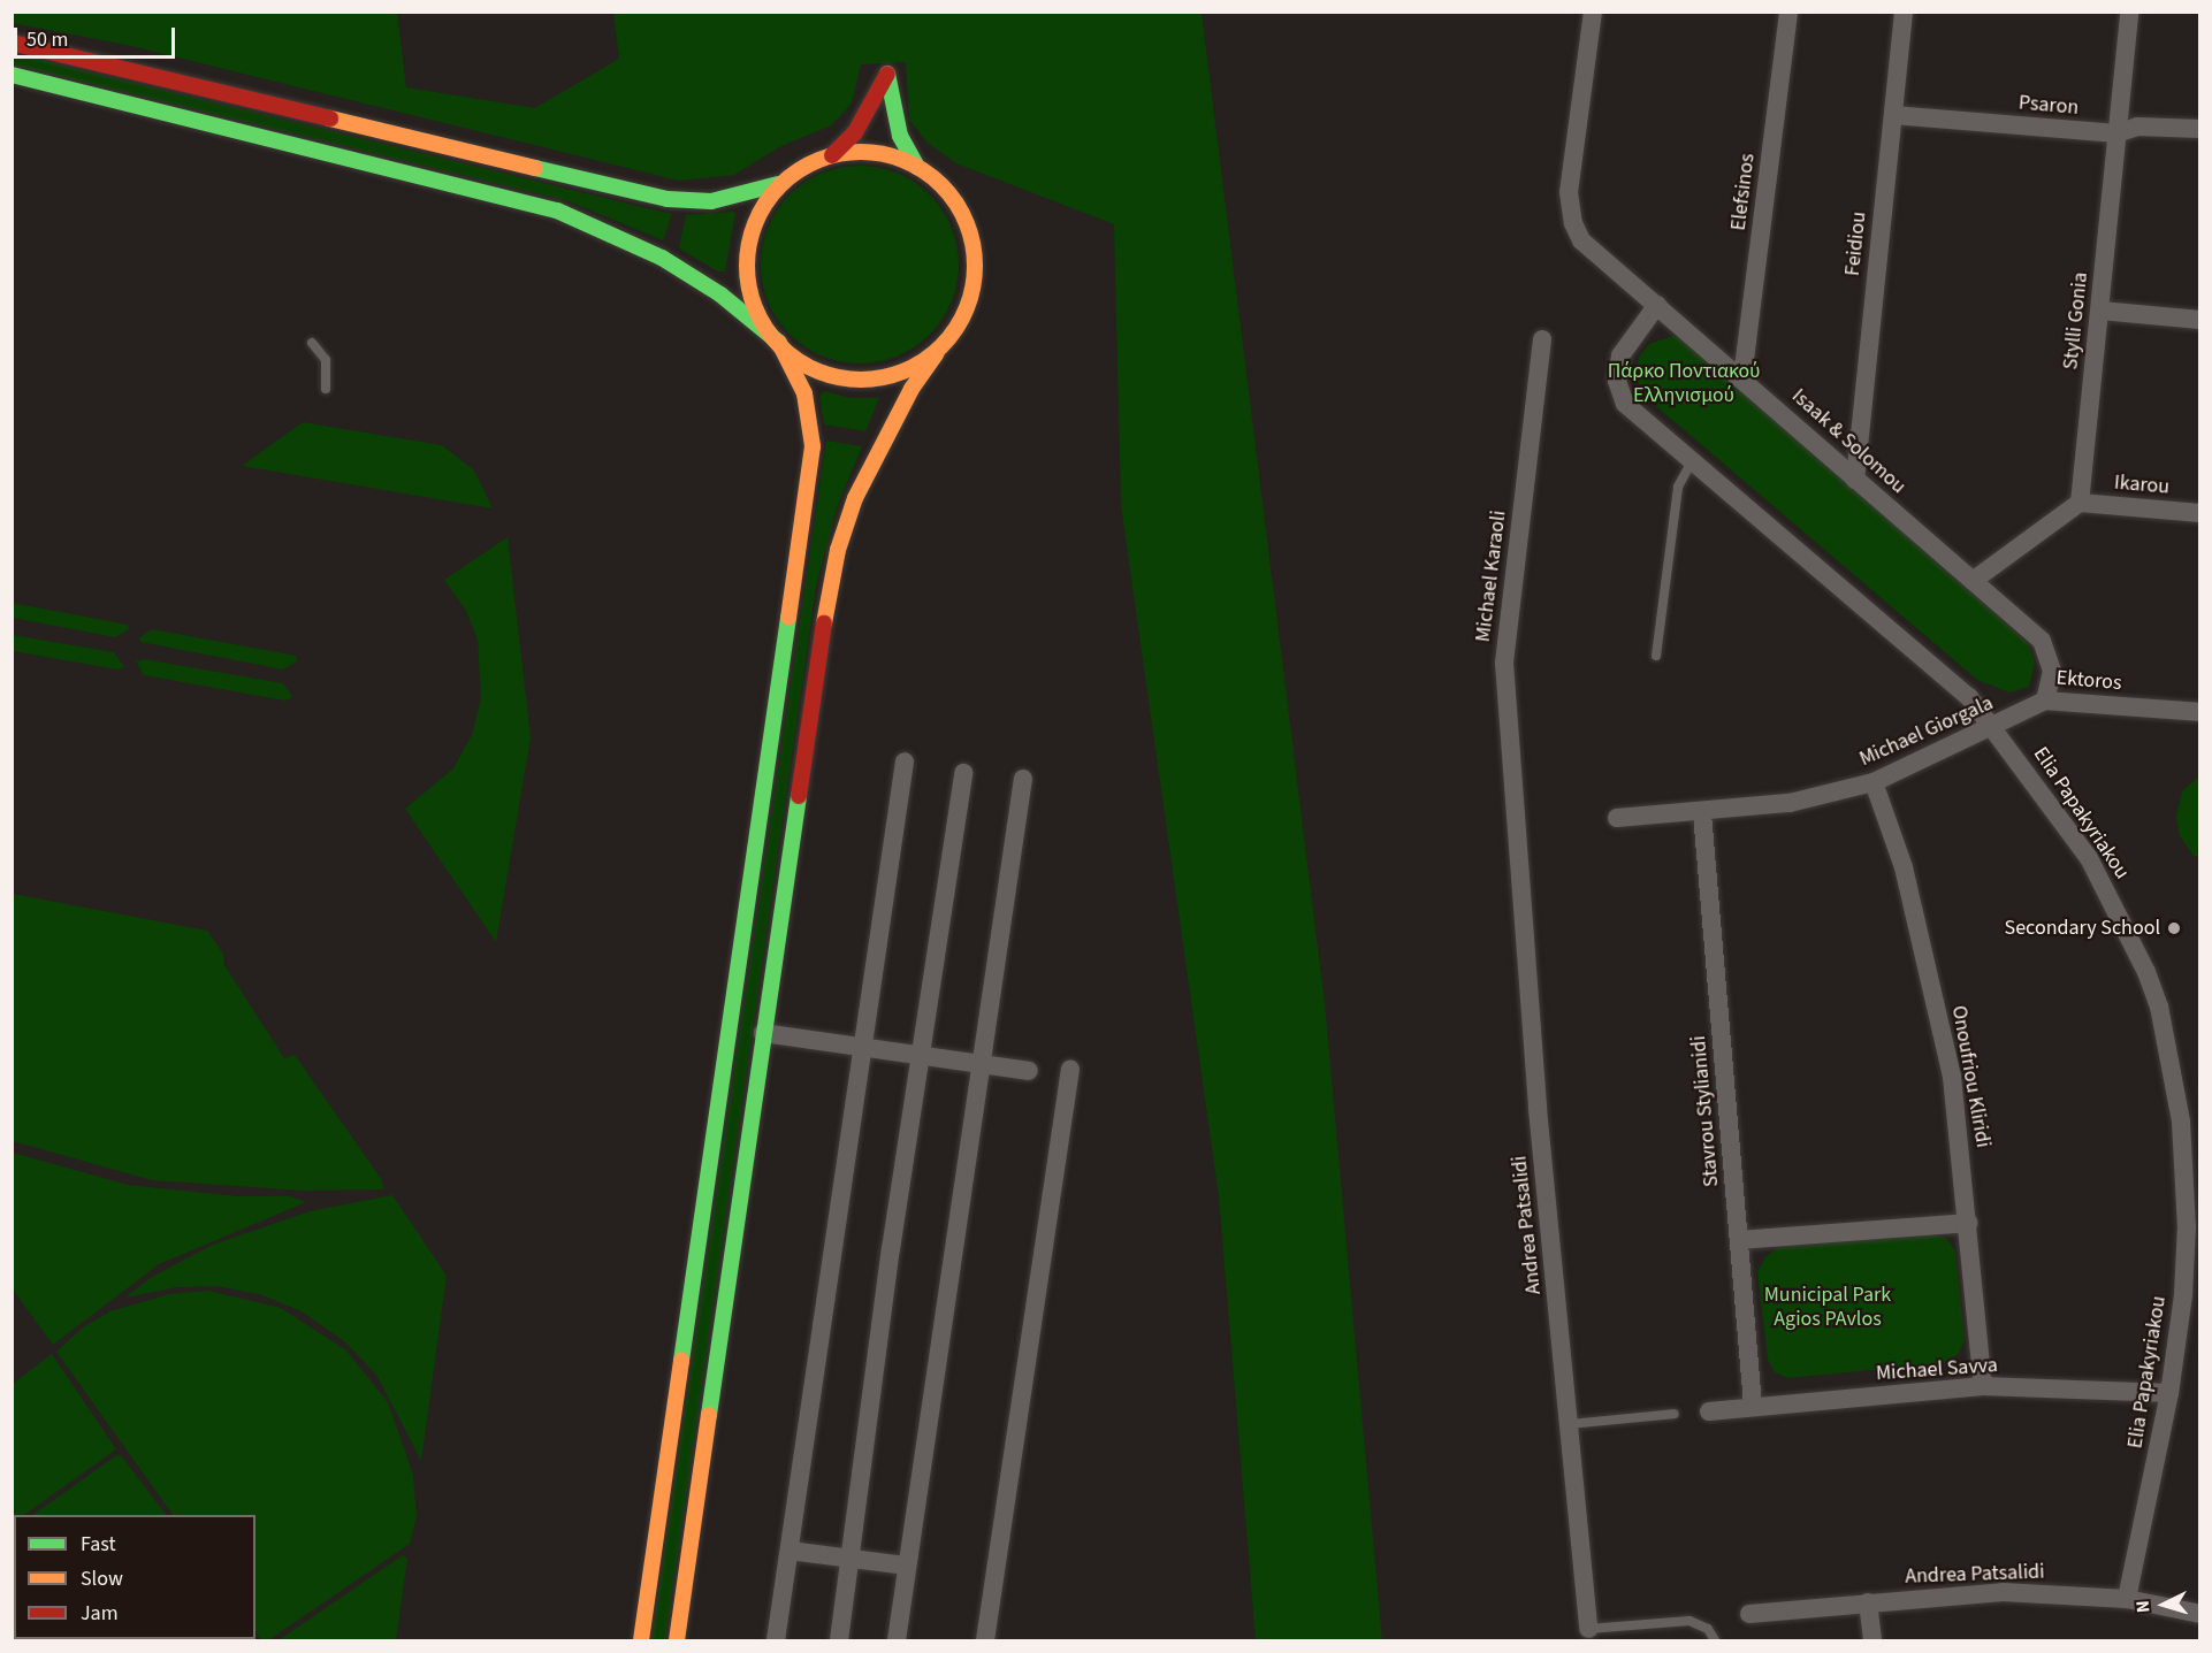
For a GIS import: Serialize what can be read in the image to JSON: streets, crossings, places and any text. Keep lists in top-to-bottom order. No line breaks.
{"streets":{"street":["Psaron","Elefsinos","Feidiou","Stylli Gonia","Isaak & Solomou","Ikarou","Michael Karaoli","Ektoros","Michael Giorgala","Elia Papakyriakou","Onoufriou Kliridi","Stavrou Stylianidi","Andrea Patsalidi","Michael Savva"]},"crossings":[["Psaron","Feidiou"],["Psaron","Stylli Gonia"],["Elefsinos","Isaak & Solomou"],["Feidiou","Isaak & Solomou"],["Stylli Gonia","Ikarou"],["Isaak & Solomou","Ektoros"],["Isaak & Solomou","Elia Papakyriakou"],["Michael Karaoli","Andrea Patsalidi"],["Ektoros","Michael Giorgala"],["Michael Giorgala","Elia Papakyriakou"],["Michael Giorgala","Onoufriou Kliridi"],["Michael Giorgala","Stavrou Stylianidi"],["Elia Papakyriakou","Andrea Patsalidi"],["Elia Papakyriakou","Michael Savva"],["Onoufriou Kliridi","Michael Savva"],["Stavrou Stylianidi","Michael Savva"]],"parks":["Πάρκο Ποντιακού Ελληνισμού","Municipal Park Agios PAvlos"],"places":["Secondary School"],"legend":["Fast","Slow","Jam"],"scale_bar":"50 m","north":"left"}
